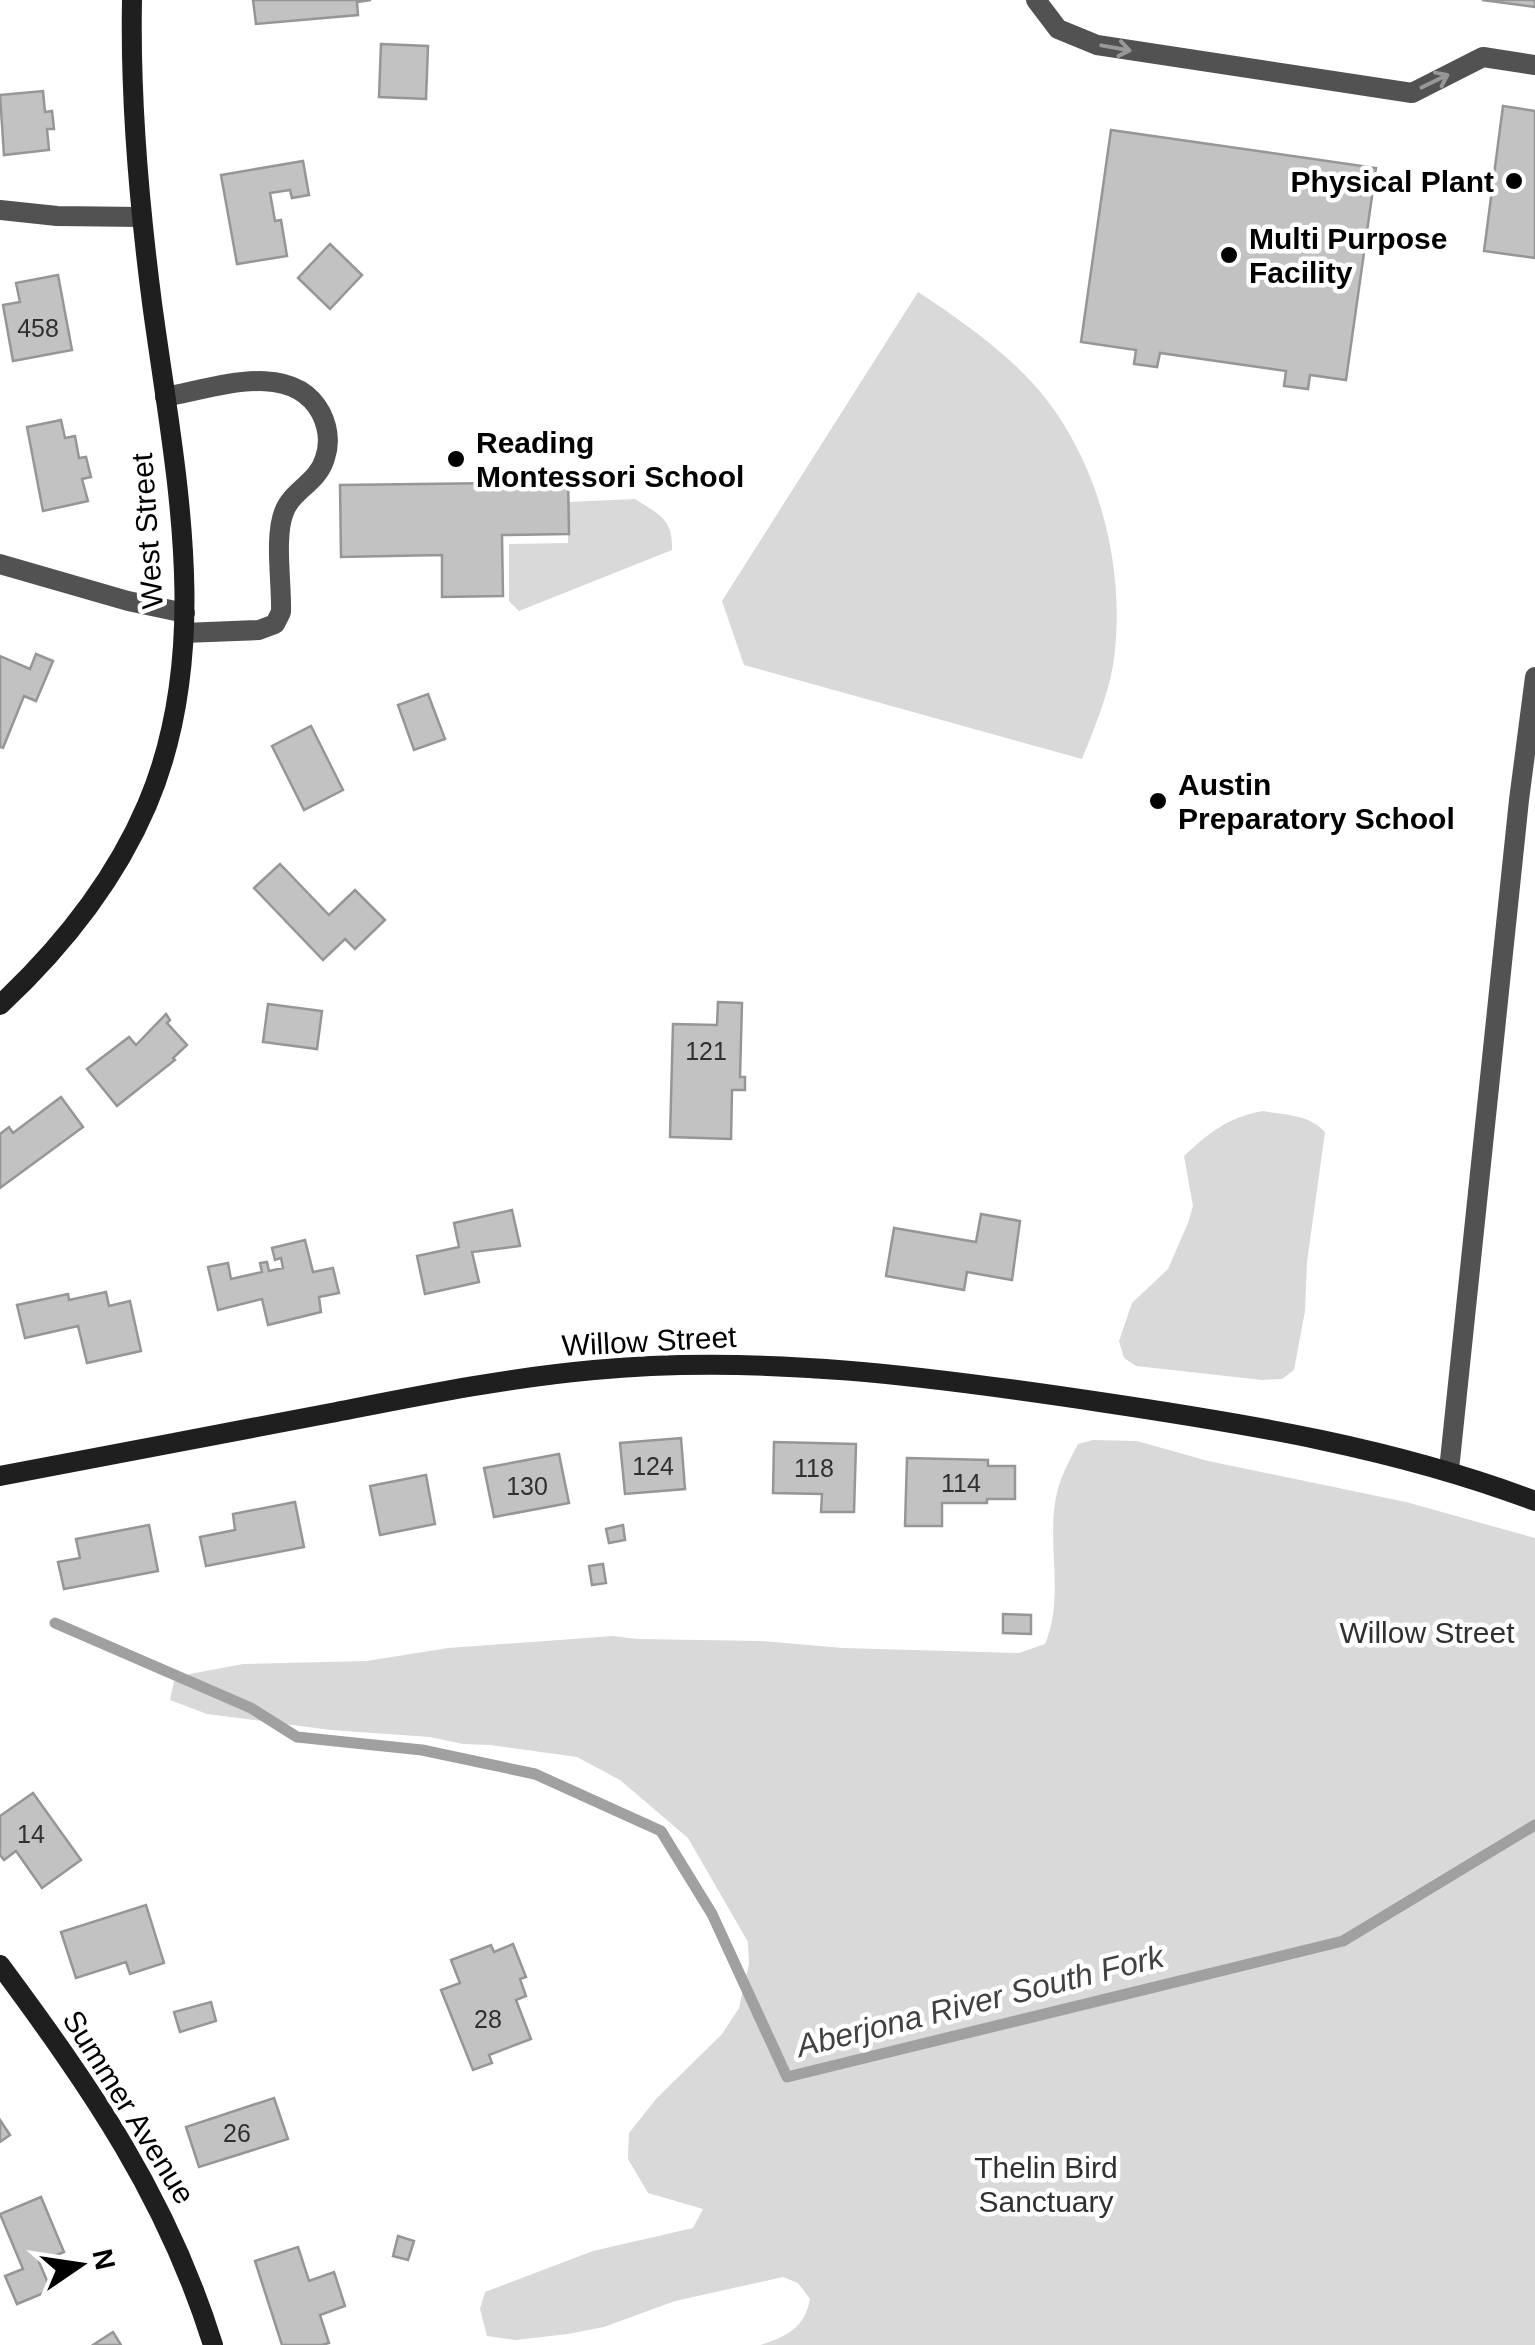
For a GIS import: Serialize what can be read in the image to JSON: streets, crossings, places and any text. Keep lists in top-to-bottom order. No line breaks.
{"streets":{"main road":["West Street","Willow Street","Summer Avenue"]},"water":["Aberjona River South Fork"],"parks":["Willow Street","Thelin Bird Sanctuary"],"places":["Physical Plant","Multi Purpose Facility","Reading Montessori School","Austin Preparatory School"],"house_numbers":["458","121","124","118","114","130","14","28","26"],"north":"right"}
